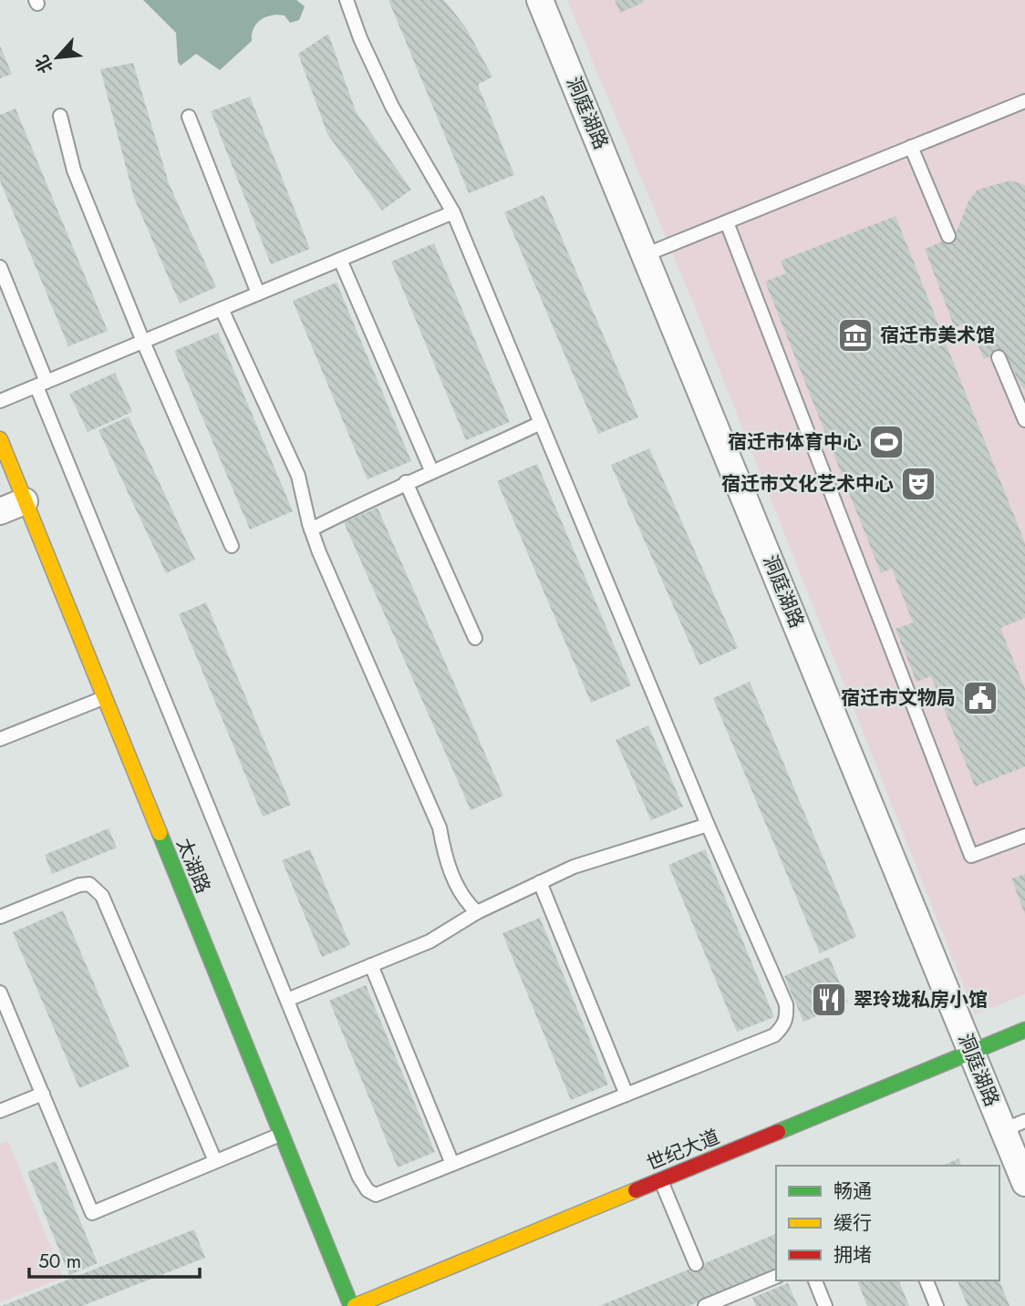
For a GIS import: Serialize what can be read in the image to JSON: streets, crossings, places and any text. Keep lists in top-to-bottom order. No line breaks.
{"streets":{"street":["洞庭湖路","太湖路","世纪大道"]},"crossings":[["洞庭湖路","世纪大道"],["太湖路","世纪大道"]],"places":{"museum":["宿迁市美术馆"],"sports":["宿迁市体育中心"],"theatre":["宿迁市文化艺术中心"],"public building":["宿迁市文物局"],"restaurant":["翠玲珑私房小馆"]},"legend":["畅通","缓行","拥堵"],"scale_bar":"50 m","north":"bottom left"}
